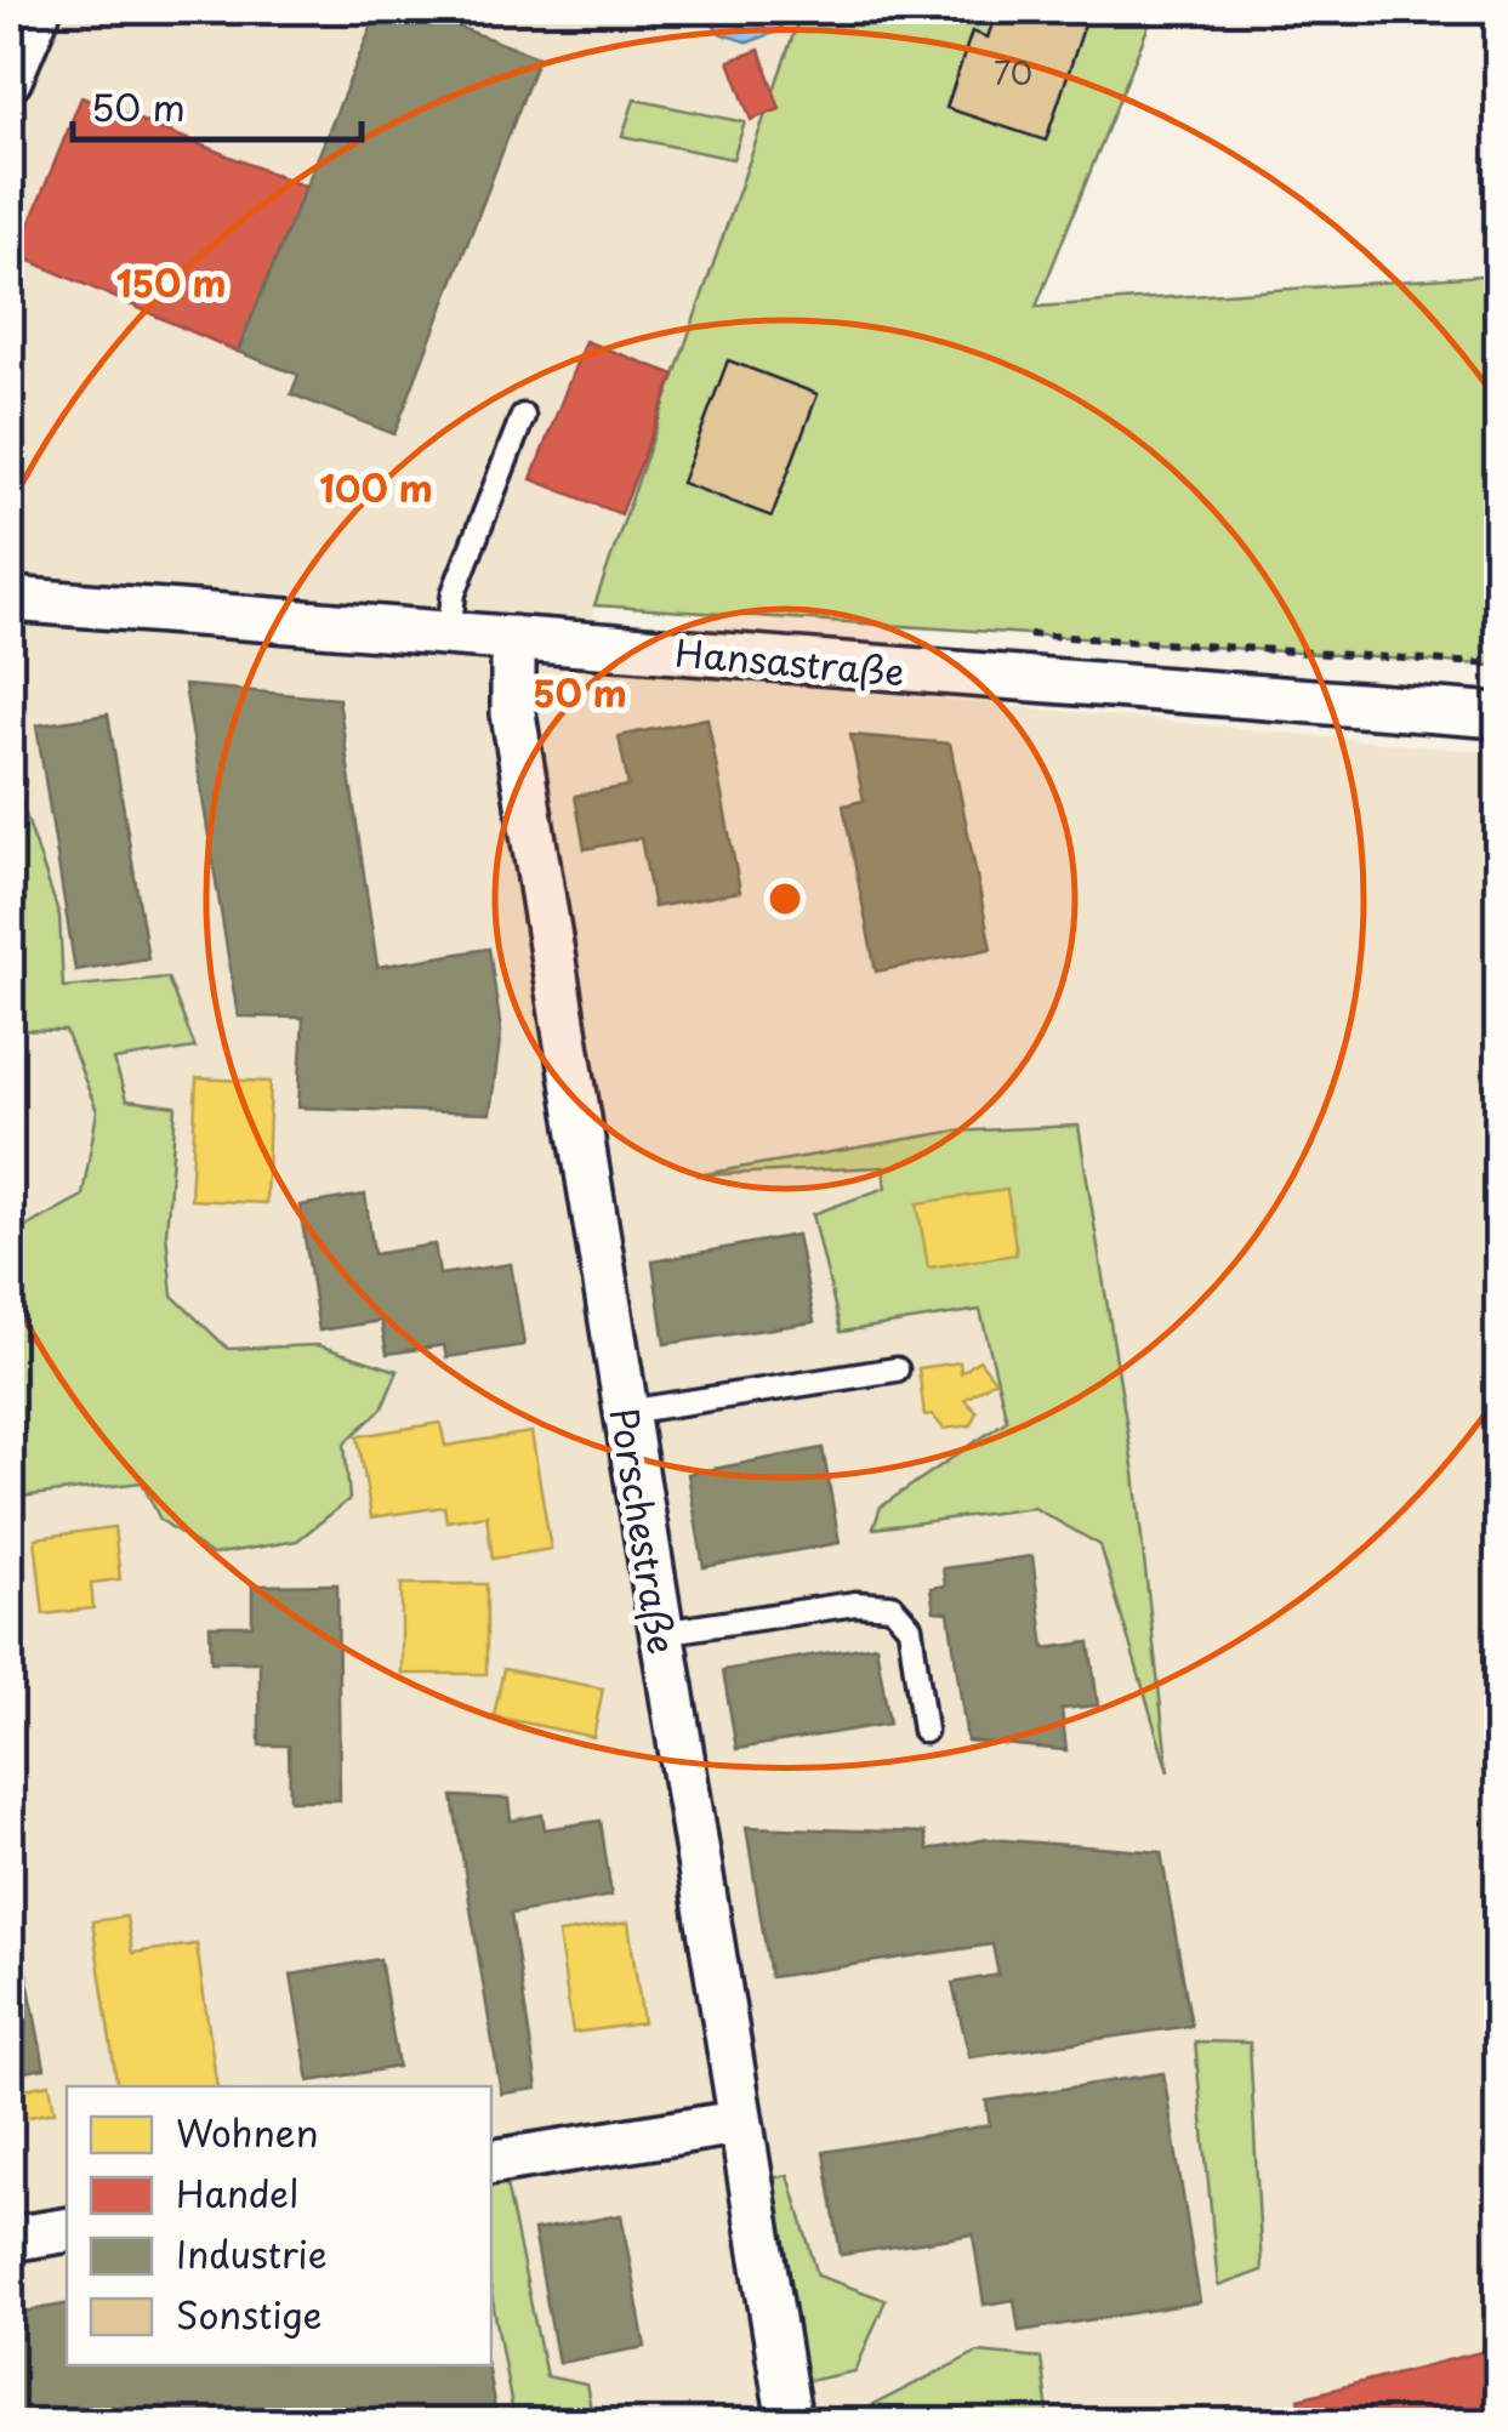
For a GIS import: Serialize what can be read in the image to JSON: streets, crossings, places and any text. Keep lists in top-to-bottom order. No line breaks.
{"streets":{"street":["Hansastraße","Porschestraße"]},"crossings":[["Hansastraße","Porschestraße"]],"house_numbers":["70"],"legend":["Wohnen","Handel","Industrie","Sonstige"],"scale_bar":"50 m","rings":["150 m","100 m","50 m"]}
